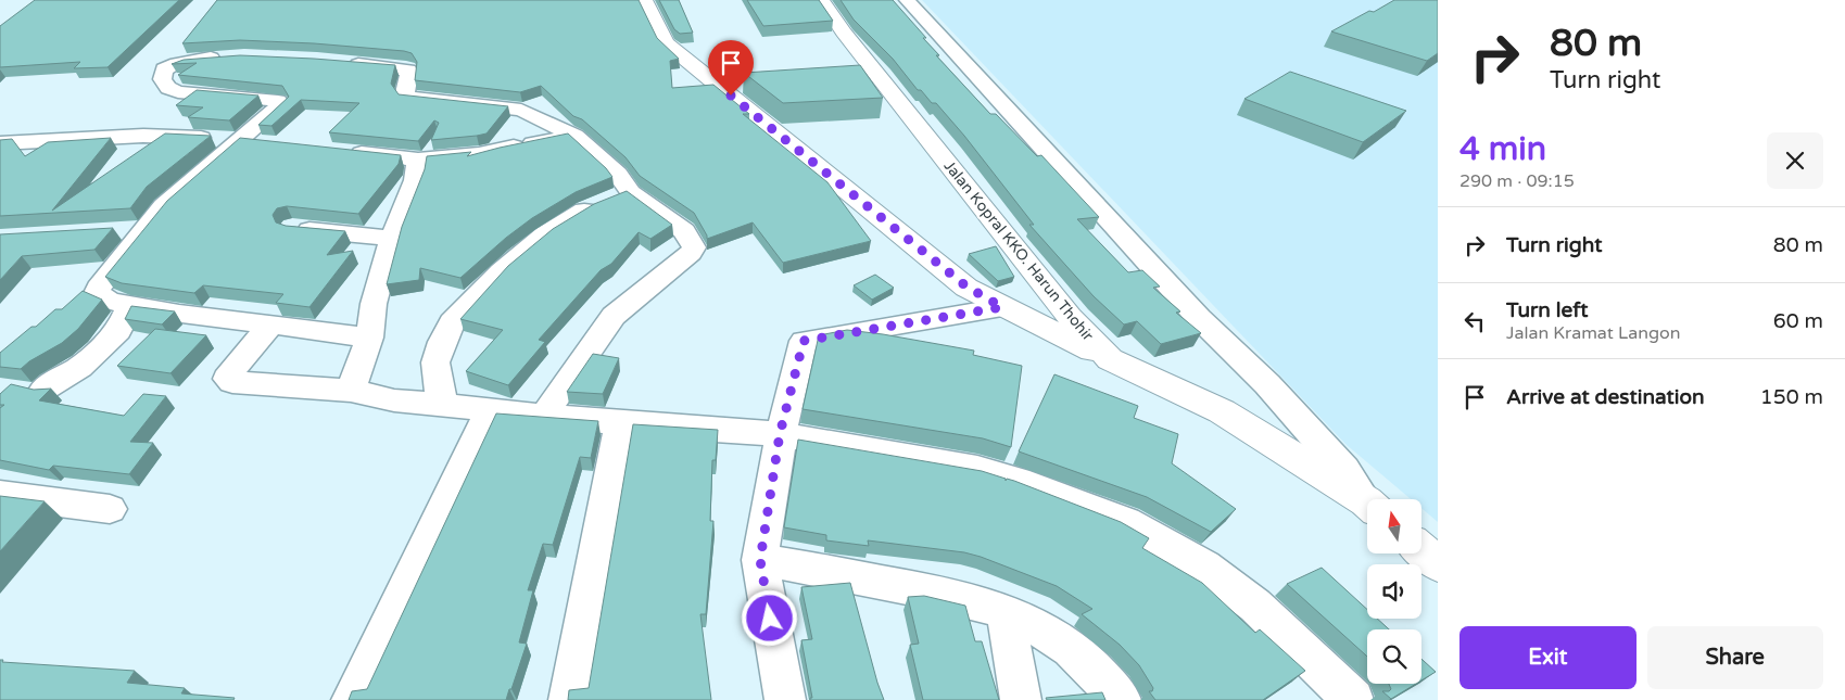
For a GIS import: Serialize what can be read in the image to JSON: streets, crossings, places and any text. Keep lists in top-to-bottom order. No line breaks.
{"streets":{"main road":["Jalan Kopral KKO. Harun Thohir"]},"north":"top","page":{"turn":["80 m","Turn right"],"heading":["4 min","290 m · 09:15"],"list":[{"name":"Turn right","value":"80 m"},{"name":"Turn left","note":"Jalan Kramat Langon","value":"60 m"},{"name":"Arrive at destination","value":"150 m"}],"buttons":["Exit","Share"]}}
